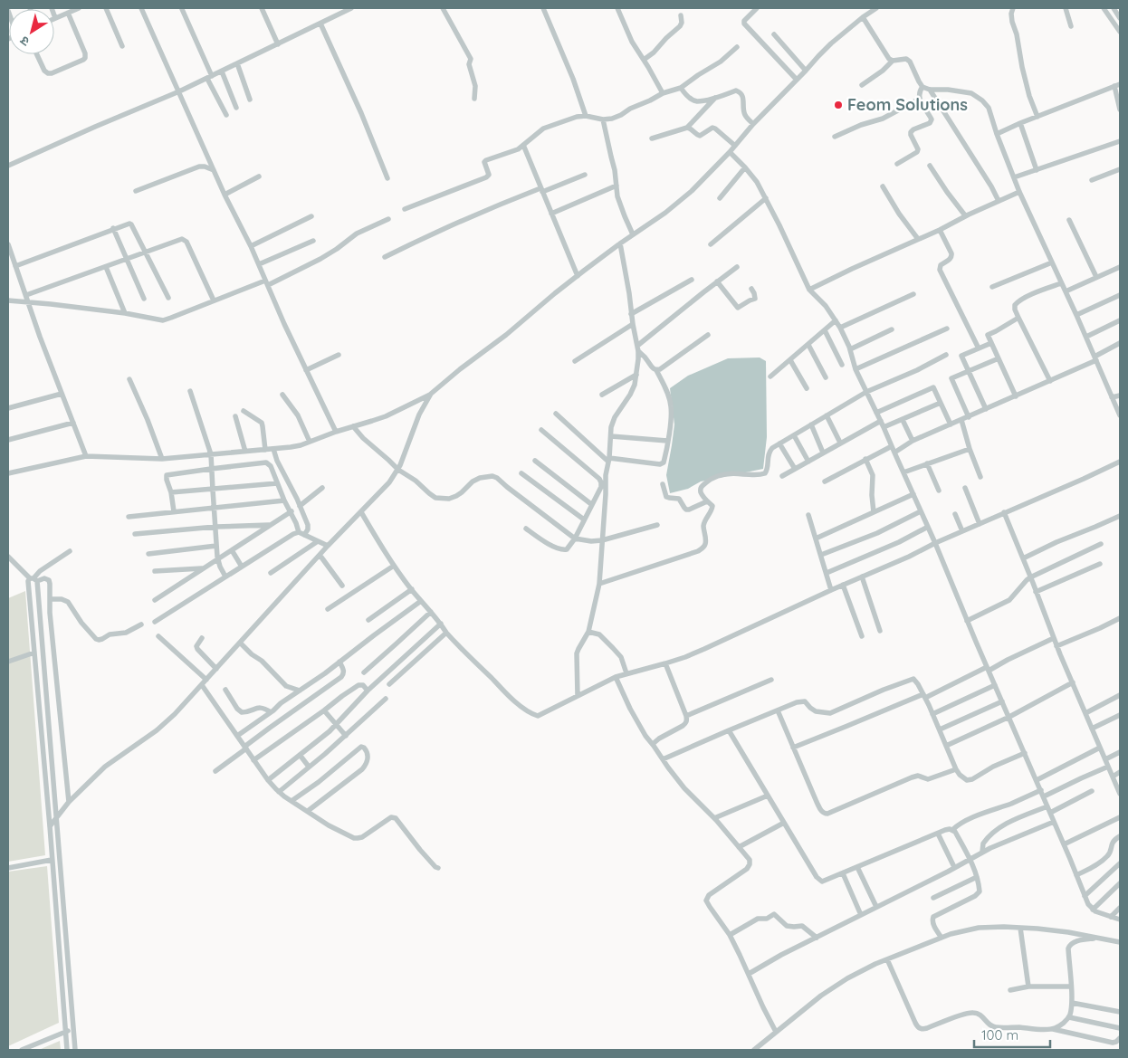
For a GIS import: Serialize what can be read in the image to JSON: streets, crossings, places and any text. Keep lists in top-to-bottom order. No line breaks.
{"places":["Feom Solutions"],"scale_bar":"100 m","north":"bottom left"}
